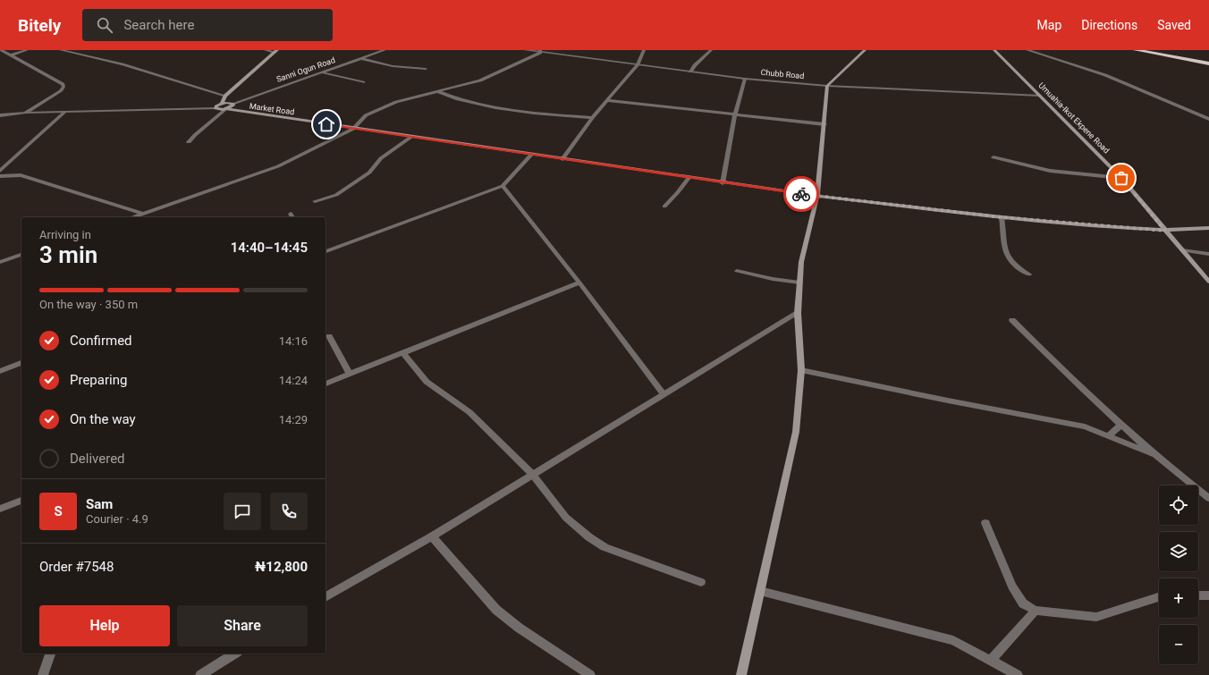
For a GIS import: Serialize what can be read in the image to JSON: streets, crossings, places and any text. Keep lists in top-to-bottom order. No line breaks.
{"streets":{"main road":["Market Road","Umuahia-Ikot Ekpene Road"],"street":["Sanni Ogun Road","Chubb Road"]},"crossings":[["Chubb Road","Umuahia-Ikot Ekpene Road"],["Market Road","Umuahia-Ikot Ekpene Road"]],"page":{"header":"Bitely","search":"Search here","nav":["Map","Directions","Saved"],"heading":["3 min","Arriving in","14:40–14:45"],"panel":["Sam","Courier · 4.9","Order #7548","₦12,800"],"bar":"On the way · 350 m","list":[["Confirmed","14:16"],["Preparing","14:24"],["On the way","14:29"],"Delivered"],"map_buttons":["+","−"],"round":"S","buttons":["Help","Share"]}}
